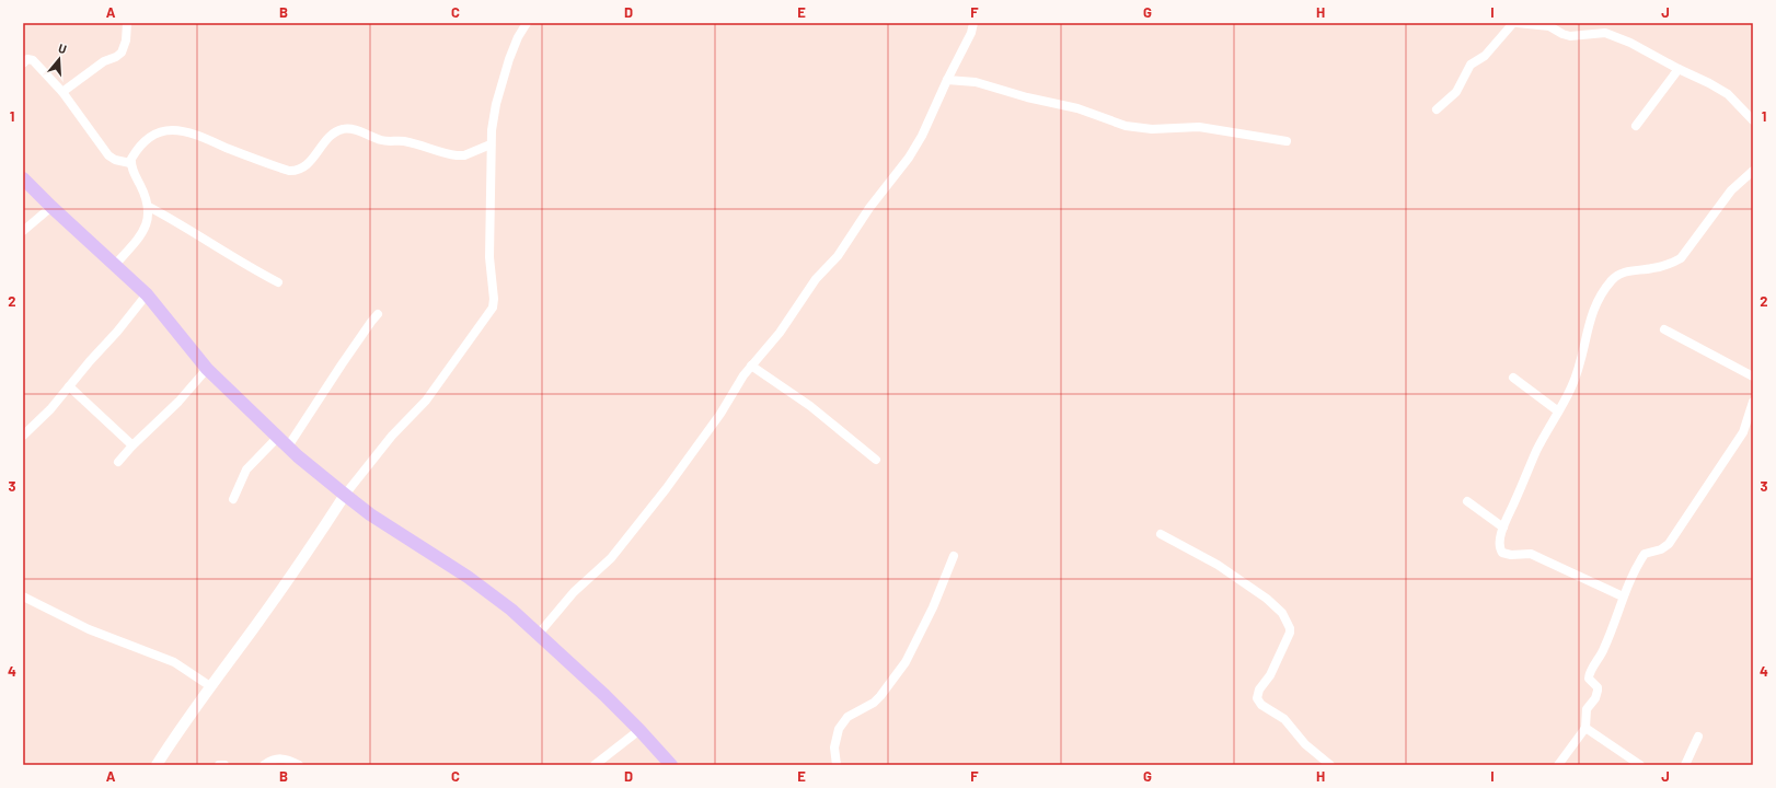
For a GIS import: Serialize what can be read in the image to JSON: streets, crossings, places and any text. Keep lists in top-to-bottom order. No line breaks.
{"north":"top","grid":{"columns":["A","B","C","D","E","F","G","H","I","J"],"rows":["1","2","3","4"]}}
